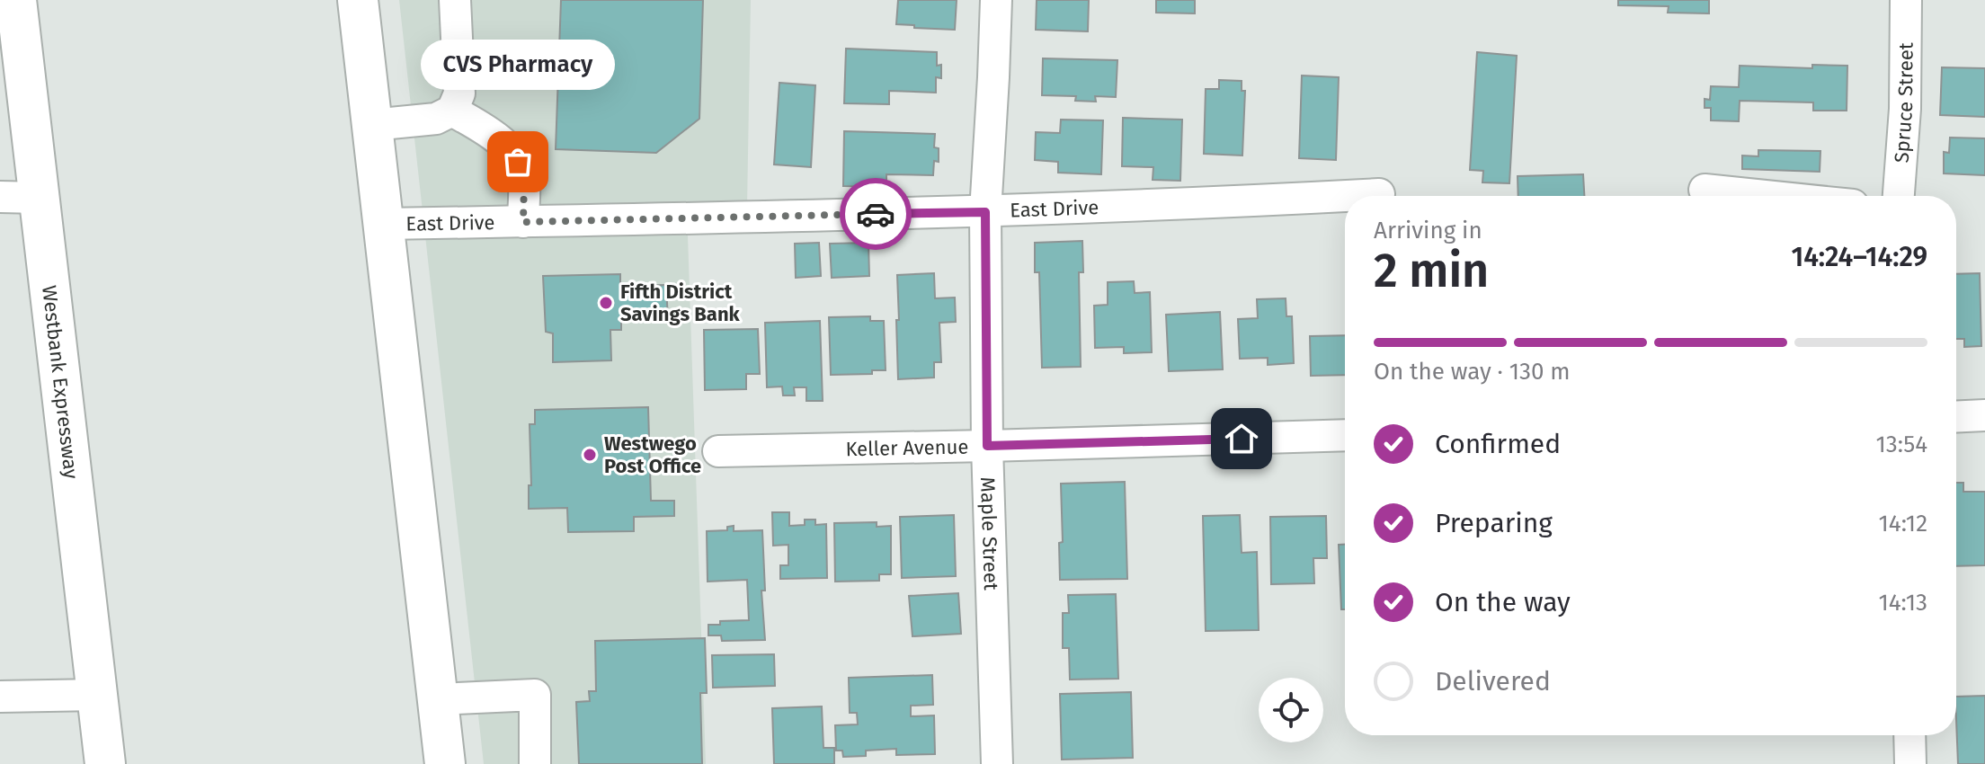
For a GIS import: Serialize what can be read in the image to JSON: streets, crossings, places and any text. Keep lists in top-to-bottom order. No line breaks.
{"streets":{"highway":["Westbank Expressway"],"street":["Spruce Street","East Drive","Keller Avenue","Maple Street"]},"crossings":[["East Drive","Maple Street"],["Keller Avenue","Maple Street"]],"places":["CVS Pharmacy","Fifth District Savings Bank","Westwego Post Office"],"page":{"bubble":"CVS Pharmacy","heading":["2 min","Arriving in","14:24–14:29"],"bar":"On the way · 130 m","list":[["Confirmed","13:54"],["Preparing","14:12"],["On the way","14:13"],"Delivered"]}}
